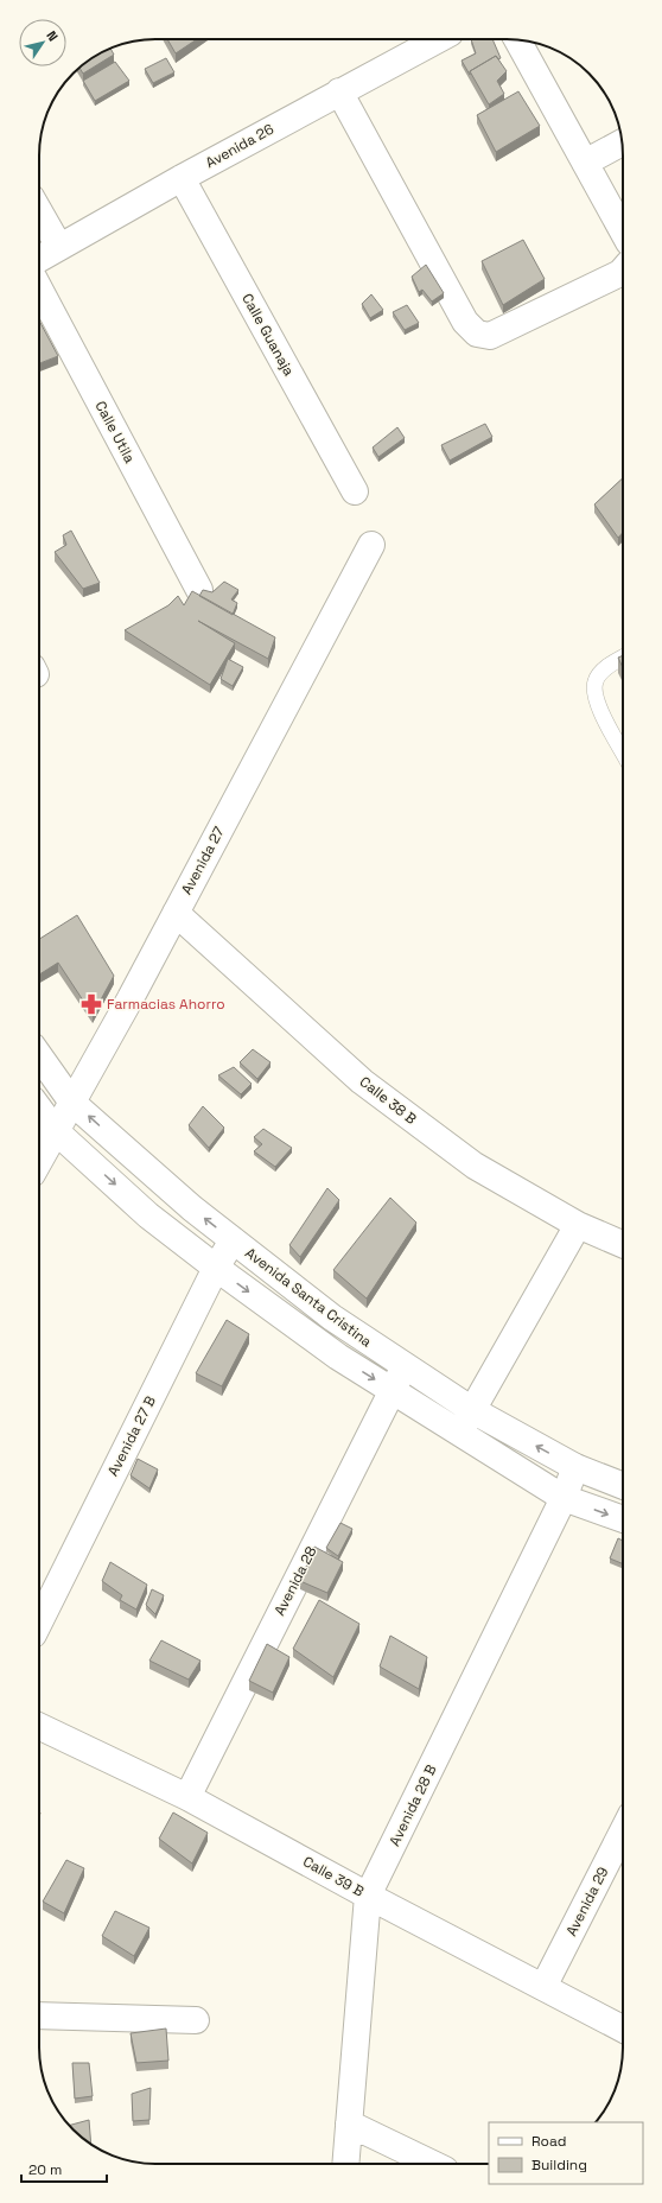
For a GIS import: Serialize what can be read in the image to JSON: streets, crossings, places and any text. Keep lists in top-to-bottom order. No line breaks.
{"streets":{"street":["Avenida 26","Calle Guanaja","Calle Utila","Avenida 27","Calle 38 B","Avenida Santa Cristina","Avenida 27 B","Avenida 28","Avenida 28 B","Calle 39 B","Avenida 29"]},"crossings":[["Avenida 26","Calle Guanaja"],["Avenida 27","Calle 38 B"],["Avenida 27","Avenida Santa Cristina"],["Avenida Santa Cristina","Avenida 27 B"],["Avenida Santa Cristina","Avenida 28"],["Avenida Santa Cristina","Avenida 28 B"],["Avenida 28","Calle 39 B"],["Avenida 28 B","Calle 39 B"],["Calle 39 B","Avenida 29"]],"places":{"pharmacy":["Farmacias Ahorro"]},"legend":["Road","Building"],"scale_bar":"20 m","north":"top right"}
